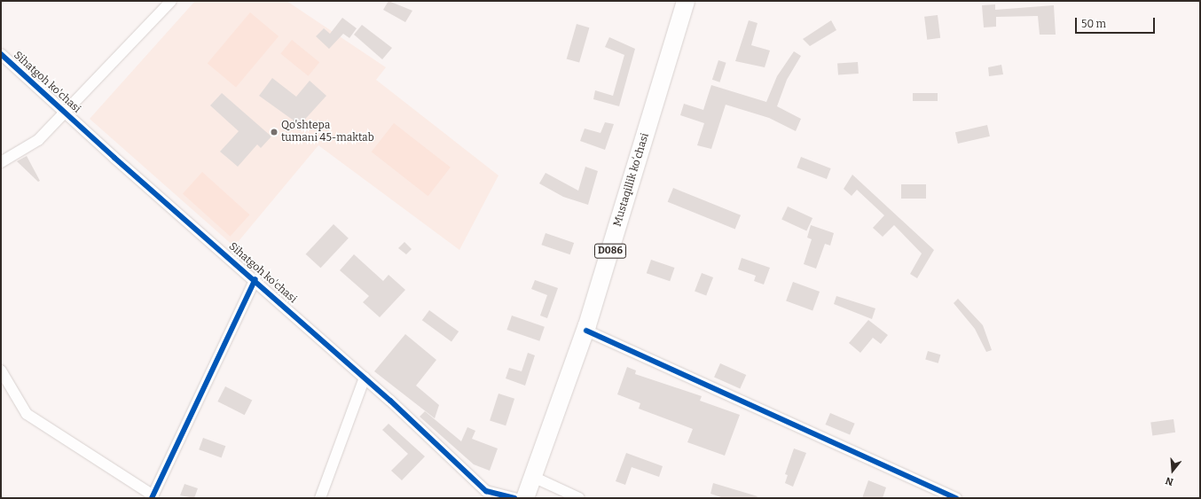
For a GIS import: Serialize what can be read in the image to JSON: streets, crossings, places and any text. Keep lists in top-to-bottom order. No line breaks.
{"streets":{"main road":["Mustaqillik koʻchasi","D086"],"street":["Sihatgoh ko'chasi"]},"places":["Qo'shtepa tumani 45-maktab"],"scale_bar":"50 m","north":"bottom"}
